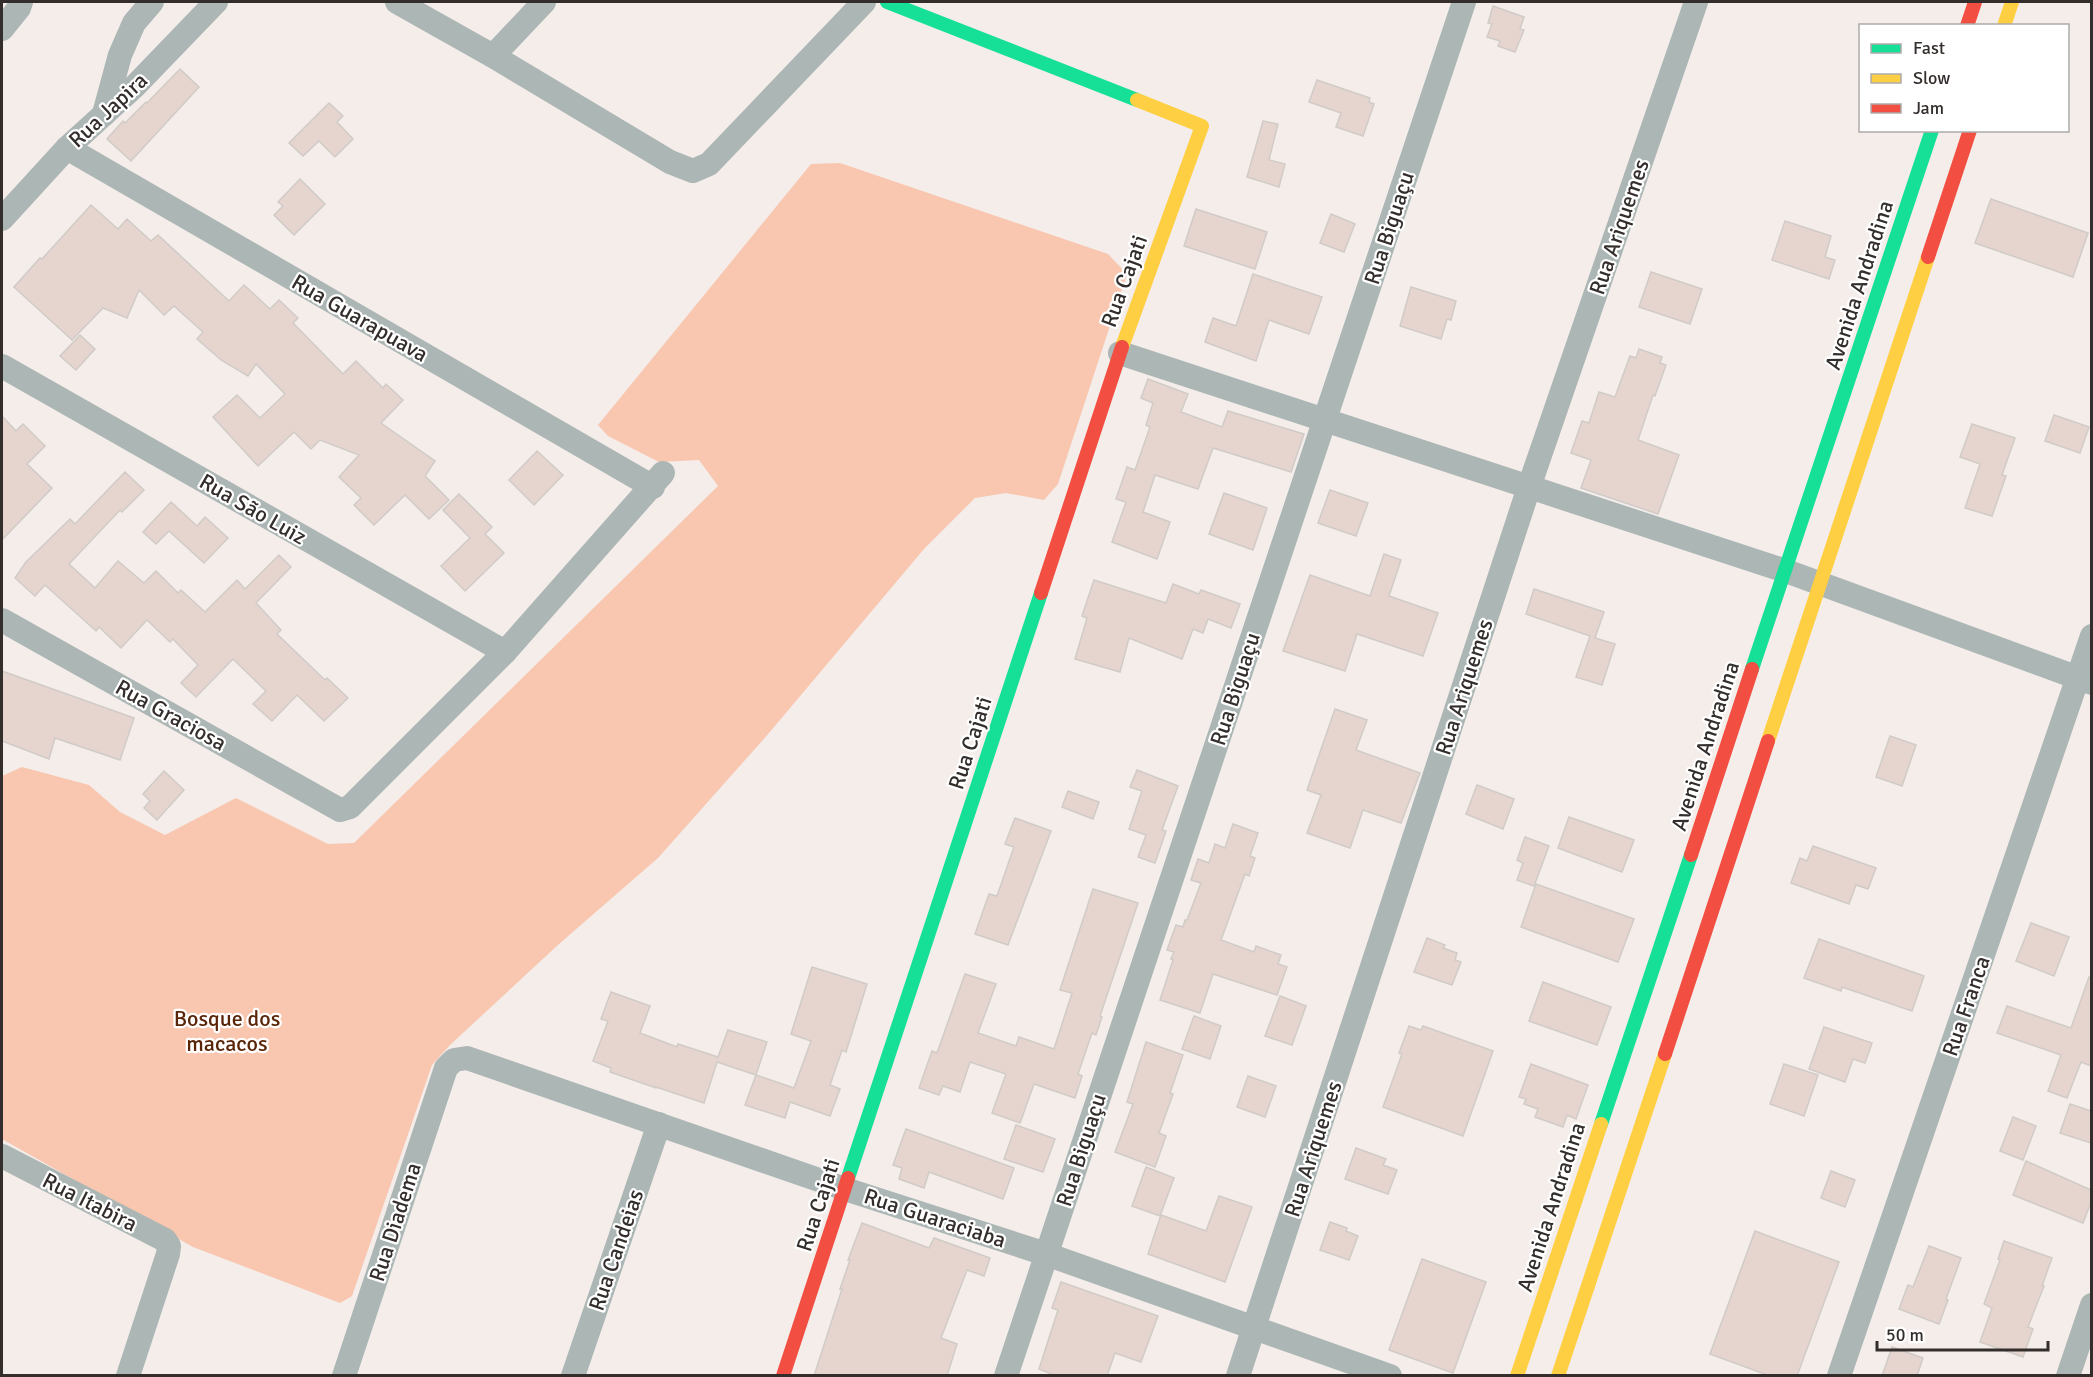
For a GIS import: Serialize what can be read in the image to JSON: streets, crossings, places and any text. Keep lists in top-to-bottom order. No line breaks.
{"streets":{"main road":["Rua Cajati","Avenida Andradina"],"street":["Rua Japira","Rua Ariquemes","Rua Biguaçu","Rua Guarapuava","Rua São Luiz","Rua Graciosa","Rua Franca","Rua Itabira","Rua Guaraciaba","Rua Diadema","Rua Candeias"]},"crossings":[["Rua Japira","Rua Guarapuava"],["Rua Ariquemes","Rua Guaraciaba"],["Rua Biguaçu","Rua Guaraciaba"],["Rua Cajati","Rua Guaraciaba"],["Rua Guarapuava","Rua São Luiz"],["Rua Guarapuava","Rua Graciosa"],["Rua São Luiz","Rua Graciosa"],["Rua Guaraciaba","Rua Diadema"],["Rua Guaraciaba","Rua Candeias"]],"parks":["Bosque dos macacos"],"legend":["Fast","Slow","Jam"],"scale_bar":"50 m"}
